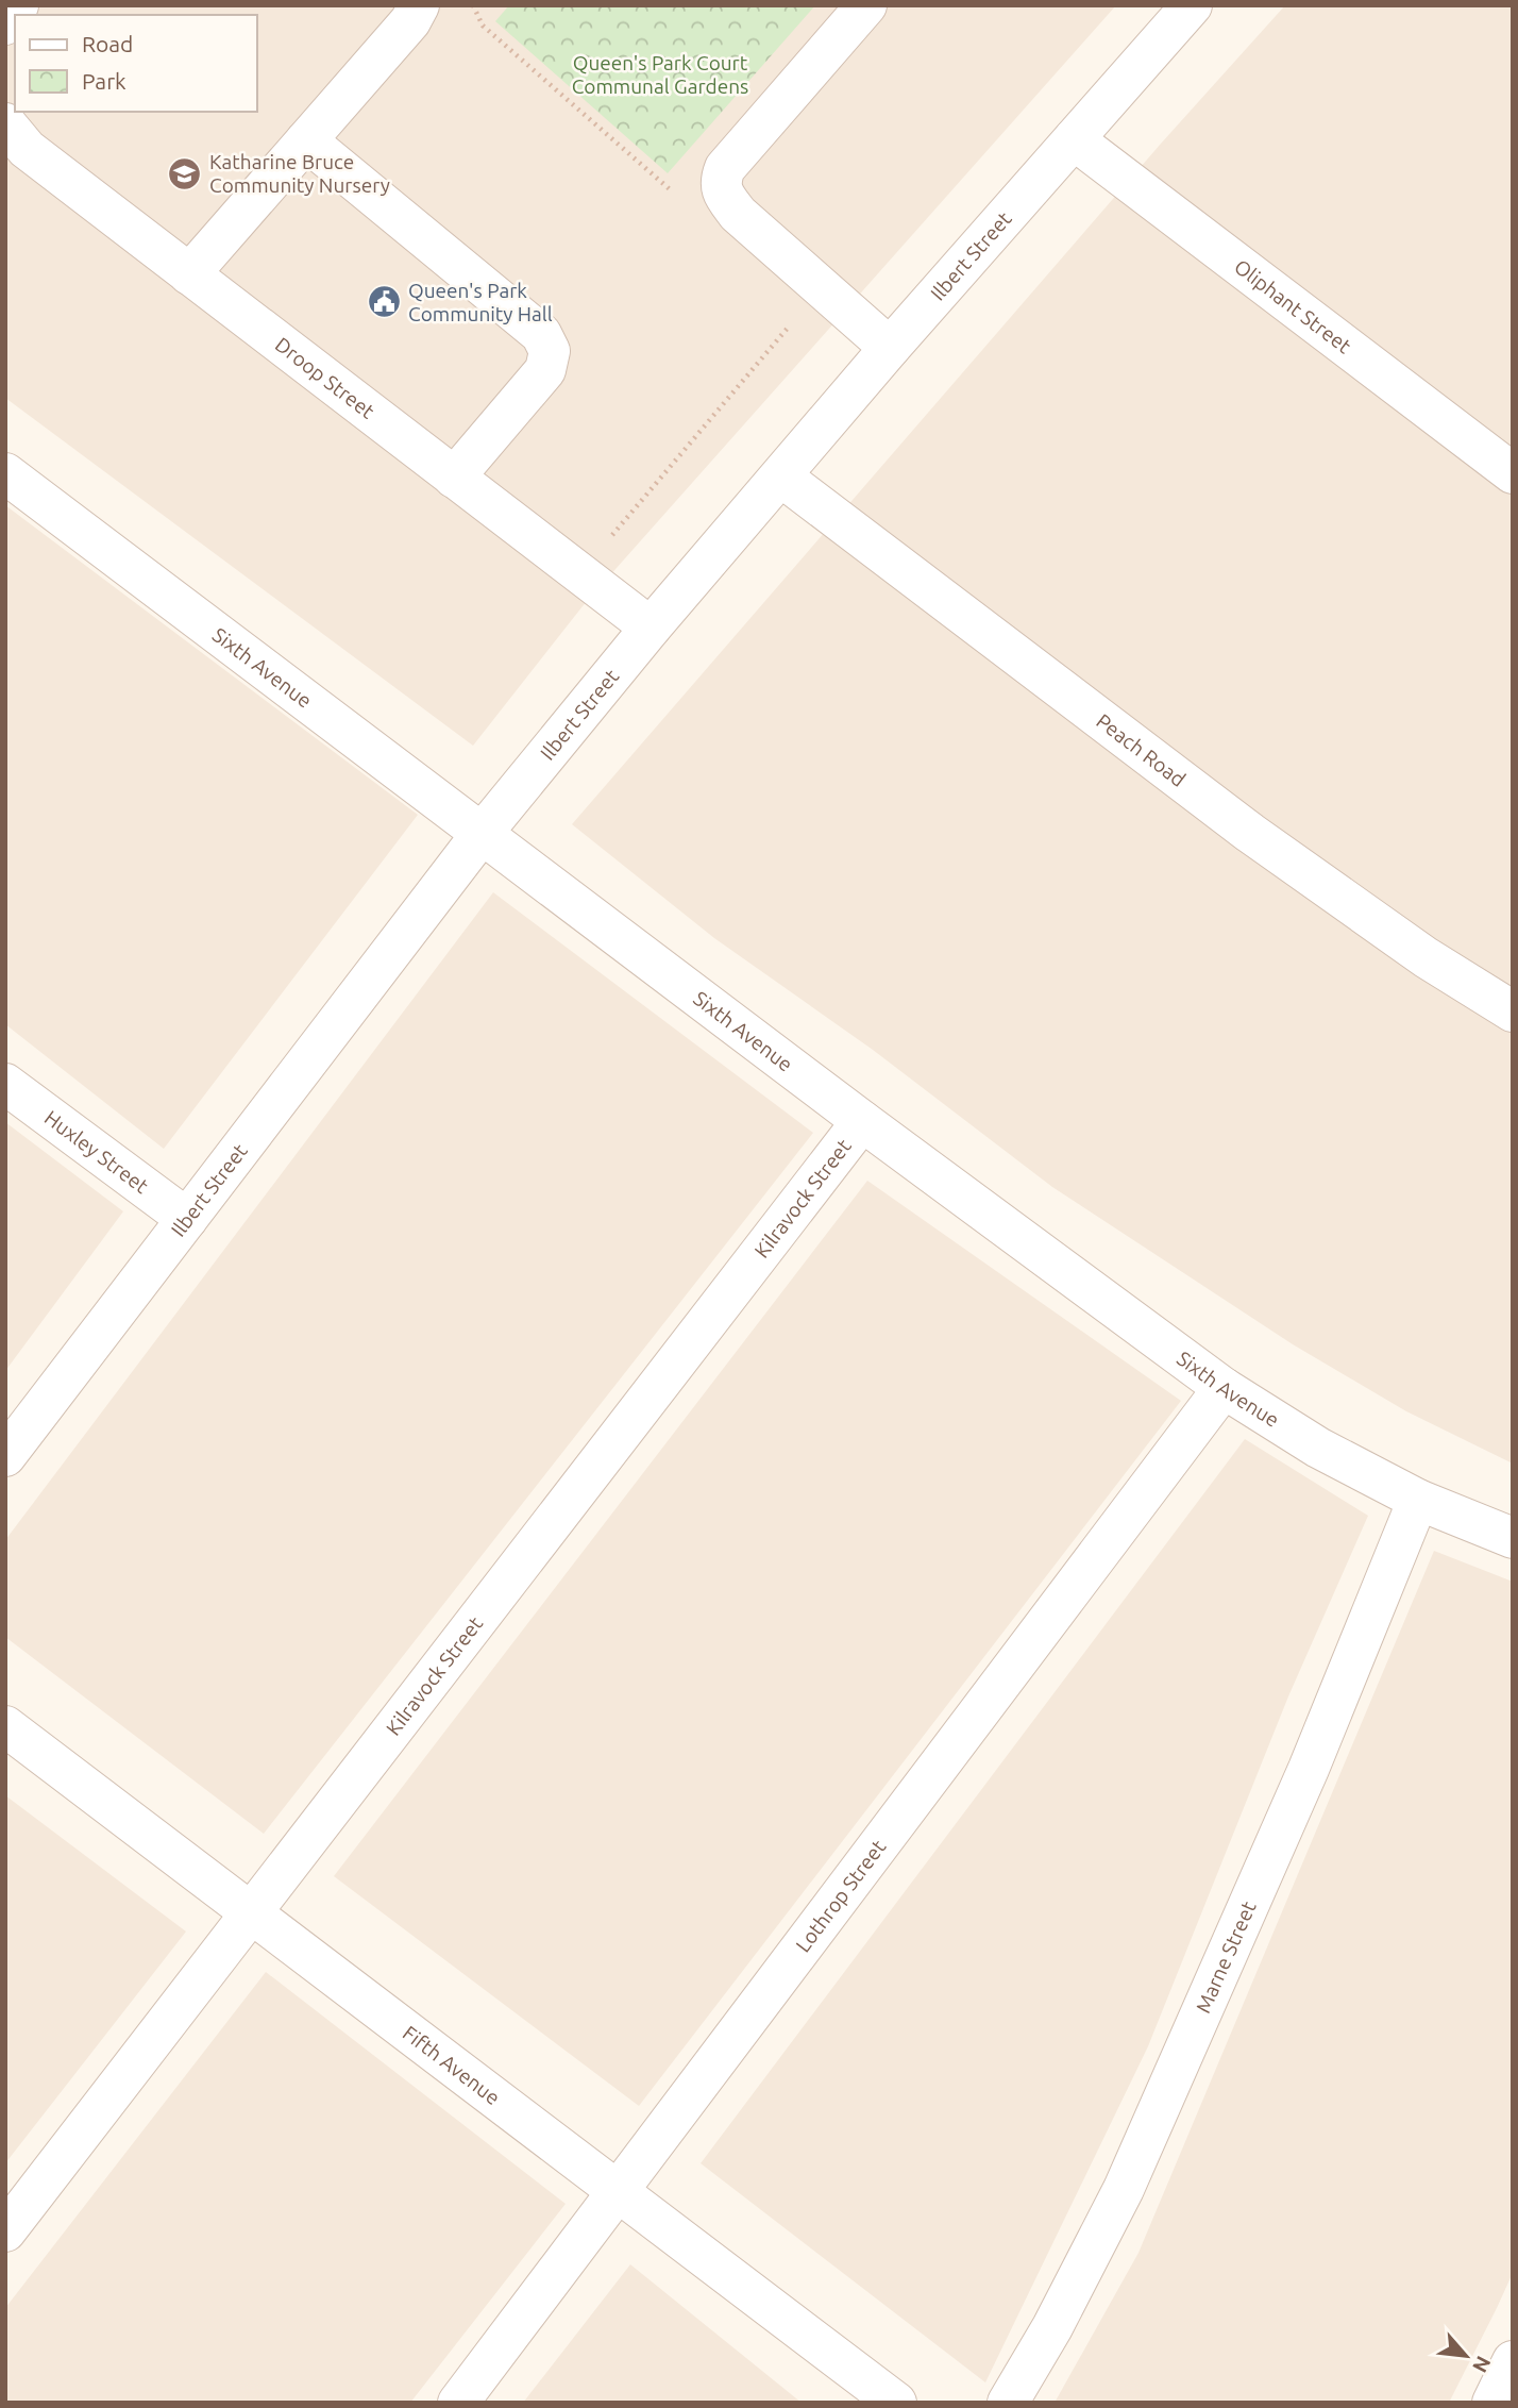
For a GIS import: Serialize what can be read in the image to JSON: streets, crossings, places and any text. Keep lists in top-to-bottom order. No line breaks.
{"streets":{"street":["Ilbert Street","Oliphant Street","Droop Street","Sixth Avenue","Peach Road","Huxley Street","Kilravock Street","Lothrop Street","Marne Street","Fifth Avenue"]},"crossings":[["Ilbert Street","Oliphant Street"],["Ilbert Street","Droop Street"],["Ilbert Street","Sixth Avenue"],["Ilbert Street","Peach Road"],["Ilbert Street","Huxley Street"],["Sixth Avenue","Kilravock Street"],["Sixth Avenue","Lothrop Street"],["Sixth Avenue","Marne Street"],["Kilravock Street","Fifth Avenue"],["Lothrop Street","Fifth Avenue"]],"parks":["Queen's Park Court Communal Gardens"],"places":{"school or university":["Katharine Bruce Community Nursery"],"public building":["Queen's Park Community Hall"]},"legend":["Road","Park"],"north":"bottom right"}
